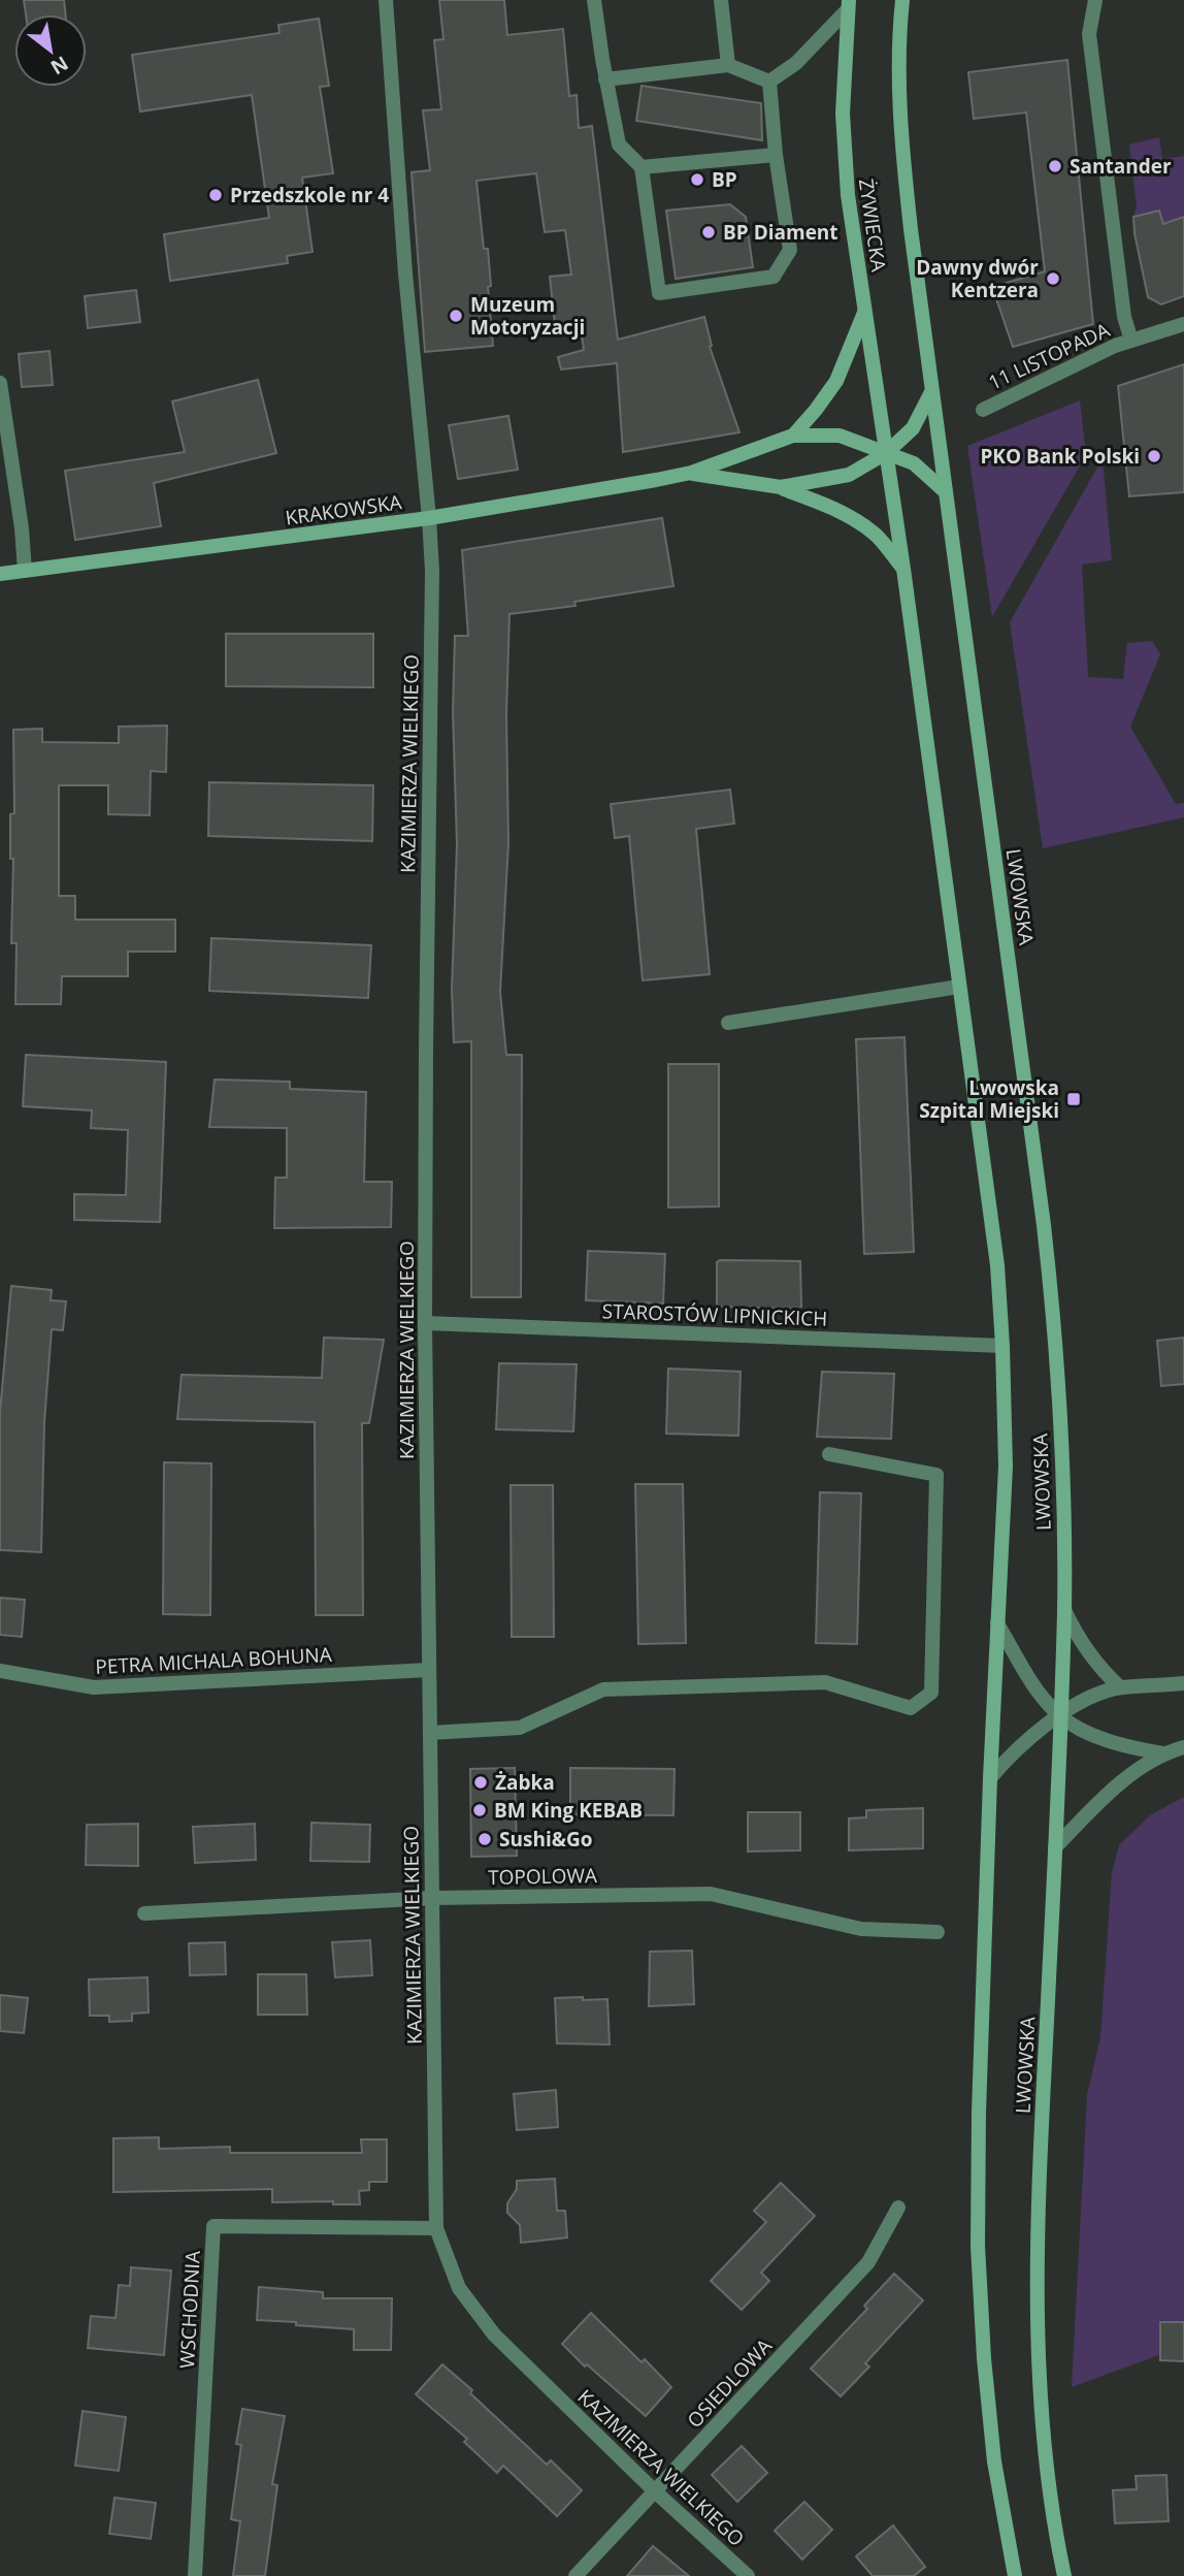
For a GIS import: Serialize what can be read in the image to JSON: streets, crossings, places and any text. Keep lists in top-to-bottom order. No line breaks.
{"streets":{"main road":["ŻYWIECKA","KRAKOWSKA","LWOWSKA"],"street":["11 LISTOPADA","KAZIMIERZA WIELKIEGO","STAROSTÓW LIPNICKICH","PETRA MICHALA BOHUNA","TOPOLOWA","WSCHODNIA","OSIEDLOWA"]},"crossings":[["ŻYWIECKA","KRAKOWSKA"],["ŻYWIECKA","LWOWSKA"],["KRAKOWSKA","KAZIMIERZA WIELKIEGO"],["KRAKOWSKA","LWOWSKA"],["KAZIMIERZA WIELKIEGO","STAROSTÓW LIPNICKICH"],["KAZIMIERZA WIELKIEGO","PETRA MICHALA BOHUNA"],["KAZIMIERZA WIELKIEGO","TOPOLOWA"],["KAZIMIERZA WIELKIEGO","WSCHODNIA"],["KAZIMIERZA WIELKIEGO","OSIEDLOWA"],["LWOWSKA","STAROSTÓW LIPNICKICH"]],"places":{"other":["Santander","BP","Przedszkole nr 4","BP Diament","Dawny dwór Kentzera","Muzeum Motoryzacji","PKO Bank Polski","Żabka","BM King KEBAB","Sushi&Go"],"transit":["Lwowska Szpital Miejski"]},"north":"bottom right"}
